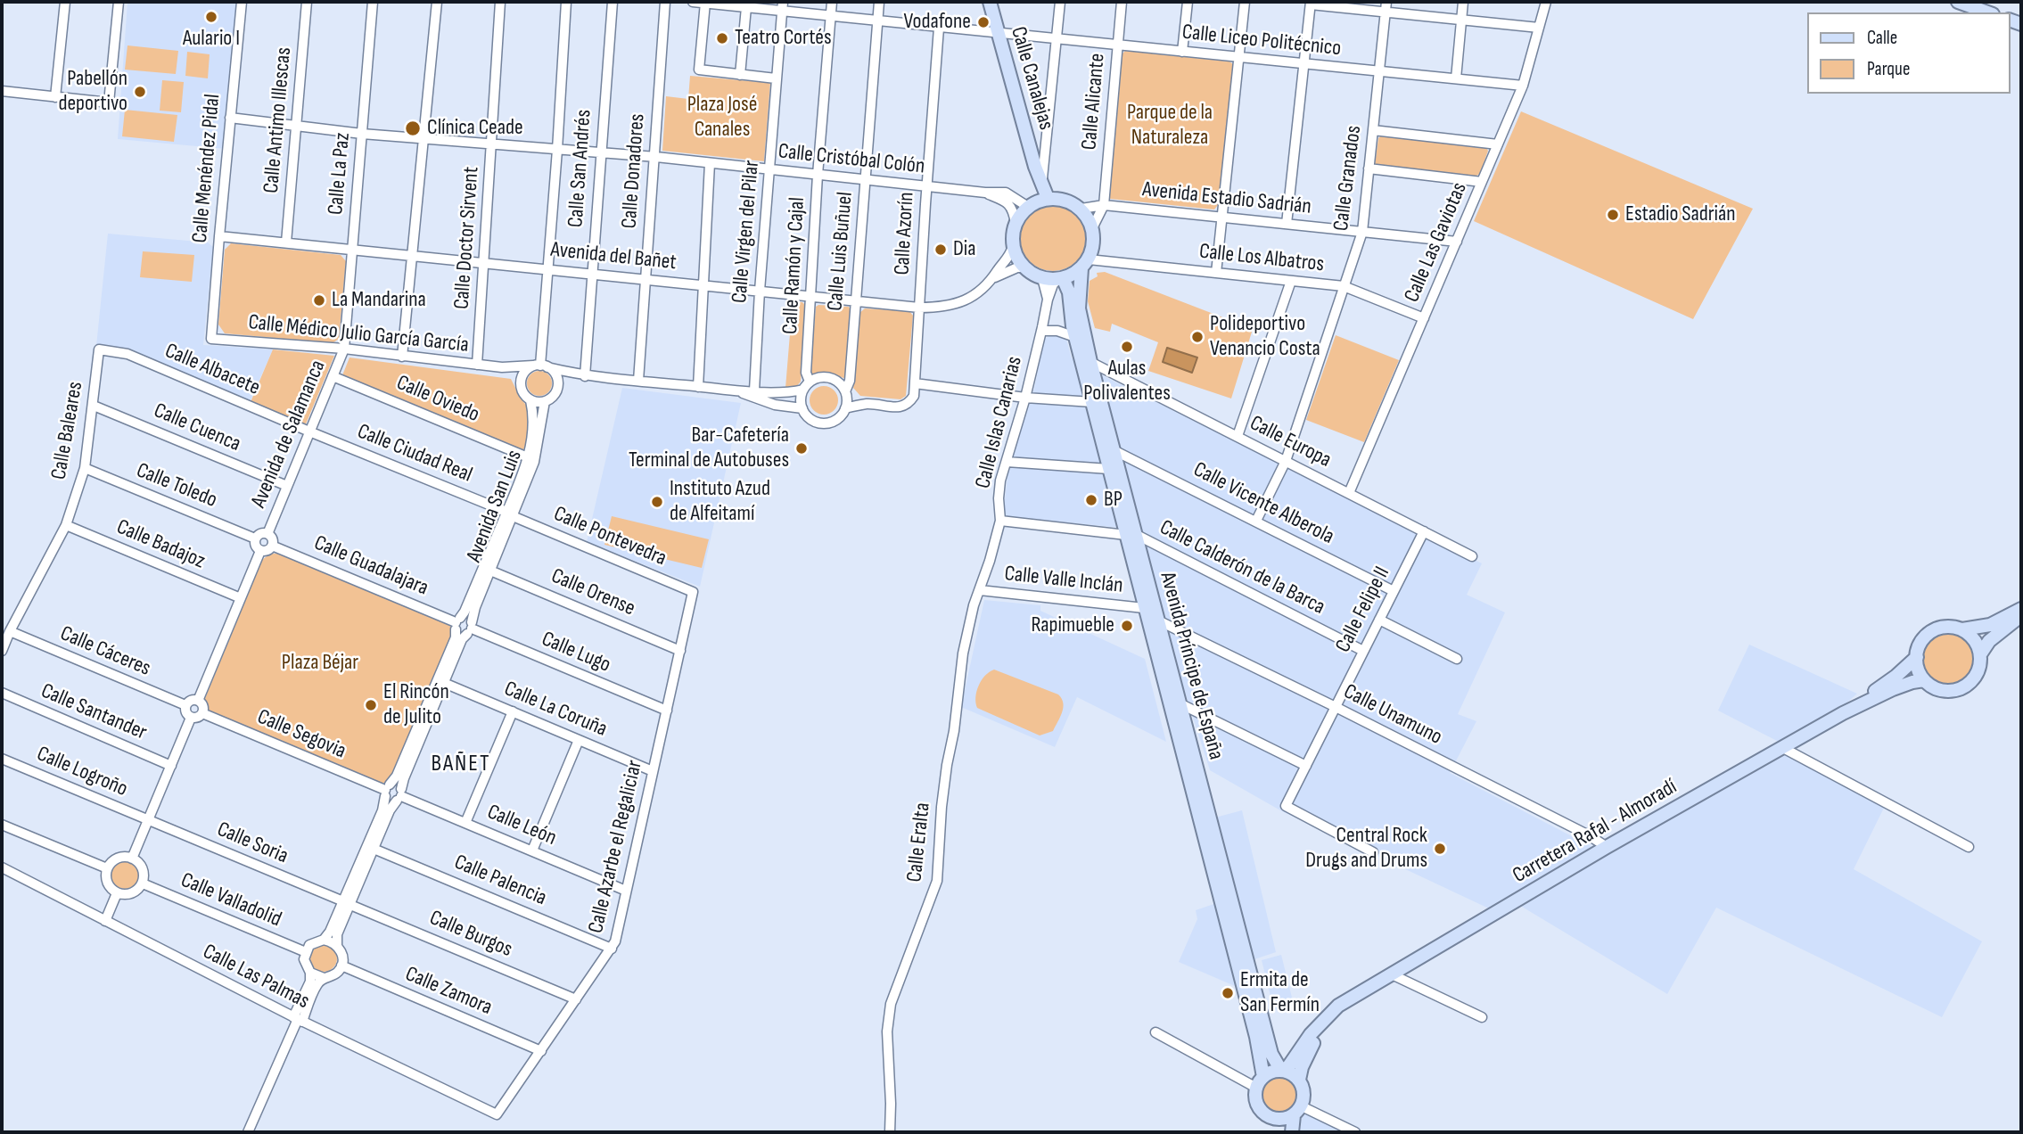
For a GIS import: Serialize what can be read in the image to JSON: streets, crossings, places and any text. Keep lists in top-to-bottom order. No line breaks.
{"streets":{"main road":["Calle Canalejas","Avenida Príncipe de España","Carretera Rafal - Almoradí"],"street":["Calle Liceo Politécnico","Calle Alicante","Calle Antimo Illescas","Calle Cristóbal Colón","Calle Menéndez Pidal","Calle San Andrés","Calle Donadores","Calle La Paz","Calle Granados","Avenida Estadio Sadrián","Calle Virgen del Pilar","Calle Azorín","Calle Doctor Sirvent","Calle Las Gaviotas","Calle Luis Buñuel","Avenida del Bañet","Calle Los Albatros","Calle Ramón y Cajal","Calle Médico Julio García García","Calle Albacete","Calle Oviedo","Calle Islas Canarias","Calle Cuenca","Calle Baleares","Avenida de Salamanca","Calle Europa","Calle Ciudad Real","Calle Toledo","Calle Vicente Alberola","Avenida San Luis","Calle Pontevedra","Calle Badajoz","Calle Guadalajara","Calle Calderón de la Barca","Calle Valle Inclán","Calle Orense","Calle Felipe II","Calle Cáceres","Calle Lugo","Calle La Coruña","Calle Santander","Calle Unamuno","Calle Segovia","Calle Logroño","Calle León","Calle Eralta","Calle Soria","Calle Azarbe el Regaliciar","Calle Palencia","Calle Valladolid","Calle Burgos","Calle Las Palmas","Calle Zamora"]},"crossings":[["Calle Liceo Politécnico","Calle Canalejas"],["Calle Liceo Politécnico","Calle Alicante"],["Calle Liceo Politécnico","Calle Granados"],["Calle Liceo Politécnico","Calle Virgen del Pilar"],["Calle Liceo Politécnico","Calle Azorín"],["Calle Liceo Politécnico","Calle Las Gaviotas"],["Calle Liceo Politécnico","Calle Luis Buñuel"],["Calle Liceo Politécnico","Calle Ramón y Cajal"],["Calle Canalejas","Calle Cristóbal Colón"],["Calle Canalejas","Avenida Estadio Sadrián"],["Calle Canalejas","Avenida del Bañet"],["Calle Canalejas","Calle Los Albatros"],["Calle Canalejas","Calle Islas Canarias"],["Calle Canalejas","Avenida Príncipe de España"],["Calle Alicante","Avenida Estadio Sadrián"],["Calle Antimo Illescas","Calle Cristóbal Colón"],["Calle Antimo Illescas","Avenida del Bañet"],["Calle Cristóbal Colón","Calle Menéndez Pidal"],["Calle Cristóbal Colón","Calle San Andrés"],["Calle Cristóbal Colón","Calle Donadores"],["Calle Cristóbal Colón","Calle La Paz"],["Calle Cristóbal Colón","Avenida Estadio Sadrián"],["Calle Cristóbal Colón","Calle Virgen del Pilar"],["Calle Cristóbal Colón","Calle Azorín"],["Calle Cristóbal Colón","Calle Doctor Sirvent"],["Calle Cristóbal Colón","Calle Luis Buñuel"],["Calle Cristóbal Colón","Avenida del Bañet"],["Calle Cristóbal Colón","Calle Los Albatros"],["Calle Cristóbal Colón","Calle Ramón y Cajal"],["Calle Cristóbal Colón","Calle Islas Canarias"],["Calle Cristóbal Colón","Avenida Príncipe de España"],["Calle Menéndez Pidal","Avenida del Bañet"],["Calle Menéndez Pidal","Calle Médico Julio García García"],["Calle San Andrés","Avenida del Bañet"],["Calle San Andrés","Calle Médico Julio García García"],["Calle Donadores","Avenida del Bañet"],["Calle Donadores","Calle Médico Julio García García"],["Calle La Paz","Avenida del Bañet"],["Calle La Paz","Calle Médico Julio García García"],["Calle La Paz","Avenida de Salamanca"],["Calle Granados","Avenida Estadio Sadrián"],["Calle Granados","Calle Los Albatros"],["Calle Granados","Calle Europa"],["Calle Granados","Calle Vicente Alberola"],["Avenida Estadio Sadrián","Calle Las Gaviotas"],["Avenida Estadio Sadrián","Avenida del Bañet"],["Avenida Estadio Sadrián","Calle Los Albatros"],["Avenida Estadio Sadrián","Calle Islas Canarias"],["Avenida Estadio Sadrián","Avenida Príncipe de España"],["Calle Virgen del Pilar","Avenida del Bañet"],["Calle Virgen del Pilar","Calle Médico Julio García García"],["Calle Azorín","Avenida del Bañet"],["Calle Doctor Sirvent","Avenida del Bañet"],["Calle Doctor Sirvent","Calle Médico Julio García García"],["Calle Las Gaviotas","Calle Los Albatros"],["Calle Las Gaviotas","Calle Europa"],["Calle Luis Buñuel","Avenida del Bañet"],["Calle Luis Buñuel","Calle Ramón y Cajal"],["Calle Luis Buñuel","Calle Médico Julio García García"],["Avenida del Bañet","Calle Los Albatros"],["Avenida del Bañet","Calle Ramón y Cajal"],["Avenida del Bañet","Calle Islas Canarias"],["Avenida del Bañet","Avenida Príncipe de España"],["Calle Los Albatros","Calle Islas Canarias"],["Calle Los Albatros","Avenida Príncipe de España"],["Calle Ramón y Cajal","Calle Médico Julio García García"],["Calle Médico Julio García García","Avenida de Salamanca"],["Calle Médico Julio García García","Avenida San Luis"],["Calle Albacete","Calle Baleares"],["Calle Albacete","Avenida de Salamanca"],["Calle Albacete","Calle Ciudad Real"],["Calle Oviedo","Avenida de Salamanca"],["Calle Oviedo","Avenida San Luis"],["Calle Islas Canarias","Calle Valle Inclán"],["Calle Islas Canarias","Avenida Príncipe de España"],["Calle Islas Canarias","Calle Eralta"],["Calle Cuenca","Calle Baleares"],["Calle Cuenca","Avenida de Salamanca"],["Calle Baleares","Calle Toledo"],["Calle Baleares","Calle Badajoz"],["Calle Baleares","Calle Cáceres"],["Avenida de Salamanca","Calle Ciudad Real"],["Avenida de Salamanca","Calle Toledo"],["Avenida de Salamanca","Calle Guadalajara"],["Calle Europa","Calle Felipe II"],["Calle Europa","Avenida Príncipe de España"],["Calle Ciudad Real","Avenida San Luis"],["Calle Ciudad Real","Calle Pontevedra"],["Calle Toledo","Calle Guadalajara"],["Calle Vicente Alberola","Calle Felipe II"],["Calle Vicente Alberola","Avenida Príncipe de España"],["Avenida San Luis","Calle Pontevedra"],["Avenida San Luis","Calle Guadalajara"],["Avenida San Luis","Calle Orense"],["Avenida San Luis","Calle Lugo"],["Avenida San Luis","Calle La Coruña"],["Avenida San Luis","Calle Segovia"],["Avenida San Luis","Calle León"],["Avenida San Luis","Calle Soria"],["Avenida San Luis","Calle Palencia"],["Avenida San Luis","Calle Valladolid"],["Avenida San Luis","Calle Burgos"],["Avenida San Luis","Calle Zamora"],["Calle Pontevedra","Calle Azarbe el Regaliciar"],["Calle Calderón de la Barca","Calle Felipe II"],["Calle Calderón de la Barca","Avenida Príncipe de España"],["Calle Valle Inclán","Avenida Príncipe de España"],["Calle Valle Inclán","Calle Eralta"],["Calle Orense","Calle Azarbe el Regaliciar"],["Calle Felipe II","Calle Unamuno"],["Calle Cáceres","Calle Segovia"],["Calle Lugo","Calle Azarbe el Regaliciar"],["Avenida Príncipe de España","Calle Unamuno"],["Avenida Príncipe de España","Carretera Rafal - Almoradí"],["Calle La Coruña","Calle Azarbe el Regaliciar"],["Calle Unamuno","Carretera Rafal - Almoradí"],["Calle Logroño","Calle Soria"],["Calle León","Calle Azarbe el Regaliciar"],["Calle Soria","Calle Burgos"],["Calle Azarbe el Regaliciar","Calle Palencia"],["Calle Azarbe el Regaliciar","Calle Burgos"],["Calle Azarbe el Regaliciar","Calle Las Palmas"],["Calle Azarbe el Regaliciar","Calle Zamora"],["Calle Valladolid","Calle Zamora"]],"districts":["BAÑET"],"parks":["Plaza José Canales","Parque de la Naturaleza","Plaza Béjar"],"places":["Aulario I","Vodafone","Teatro Cortés","Pabellón deportivo","Clínica Ceade","Estadio Sadrián","Dia","La Mandarina","Polideportivo Venancio Costa","Aulas Polivalentes","Bar-Cafetería Terminal de Autobuses","BP","Instituto Azud de Alfeitamí","Rapimueble","El Rincón de Julito","Central Rock Drugs and Drums","Ermita de San Fermín"],"legend":["Calle","Parque"]}
